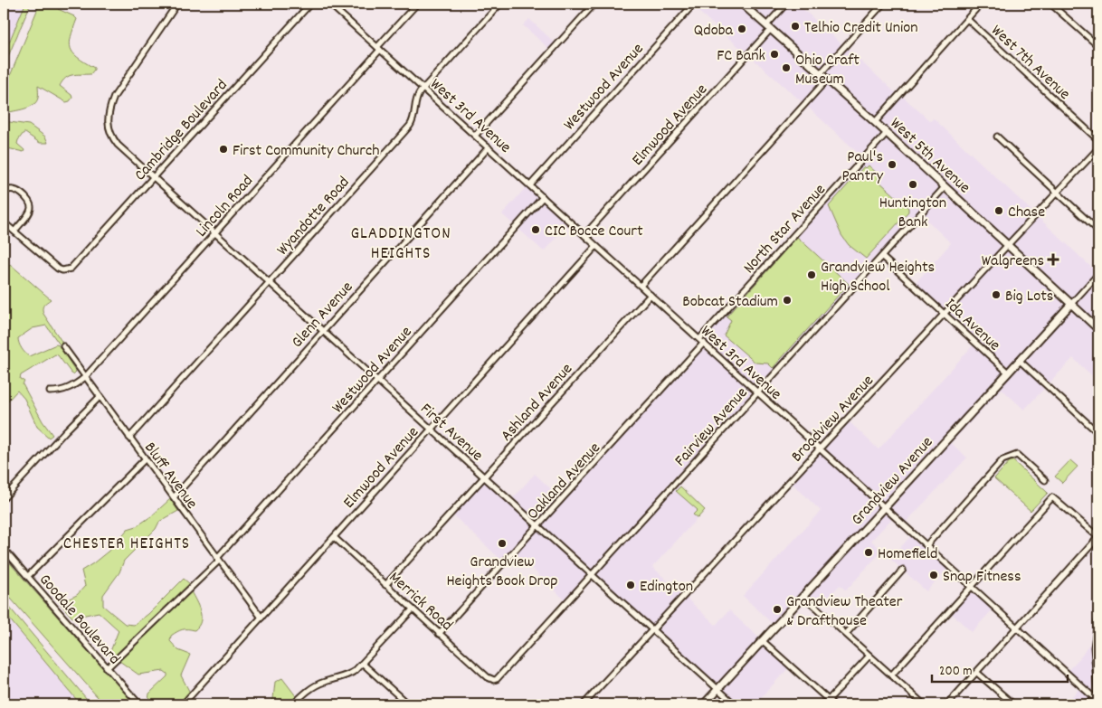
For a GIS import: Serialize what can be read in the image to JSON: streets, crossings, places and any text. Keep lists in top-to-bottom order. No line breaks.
{"streets":{"main road":["West 5th Avenue","Grandview Avenue"],"street":["West 7th Avenue","Westwood Avenue","West 3rd Avenue","Elmwood Avenue","Cambridge Boulevard","Lincoln Road","Wyandotte Road","North Star Avenue","Glenn Avenue","Ida Avenue","Ashland Avenue","Broadview Avenue","Fairview Avenue","First Avenue","Bluff Avenue","Oakland Avenue","Merrick Road","Goodale Boulevard"]},"crossings":[["Westwood Avenue","West 3rd Avenue"],["Westwood Avenue","First Avenue"],["Westwood Avenue","Bluff Avenue"],["Westwood Avenue","Goodale Boulevard"],["West 3rd Avenue","Elmwood Avenue"],["West 3rd Avenue","Lincoln Road"],["West 3rd Avenue","Wyandotte Road"],["West 3rd Avenue","North Star Avenue"],["West 3rd Avenue","Glenn Avenue"],["West 3rd Avenue","Ashland Avenue"],["West 3rd Avenue","Broadview Avenue"],["West 3rd Avenue","Fairview Avenue"],["West 3rd Avenue","Oakland Avenue"],["West 3rd Avenue","Grandview Avenue"],["Elmwood Avenue","West 5th Avenue"],["Elmwood Avenue","First Avenue"],["Elmwood Avenue","Bluff Avenue"],["Elmwood Avenue","Merrick Road"],["Cambridge Boulevard","First Avenue"],["West 5th Avenue","North Star Avenue"],["West 5th Avenue","Broadview Avenue"],["West 5th Avenue","Fairview Avenue"],["West 5th Avenue","Grandview Avenue"],["Lincoln Road","First Avenue"],["Lincoln Road","Bluff Avenue"],["Wyandotte Road","First Avenue"],["Wyandotte Road","Bluff Avenue"],["Glenn Avenue","First Avenue"],["Glenn Avenue","Bluff Avenue"],["Ida Avenue","Broadview Avenue"],["Ida Avenue","Fairview Avenue"],["Ida Avenue","Grandview Avenue"],["Ashland Avenue","First Avenue"],["Ashland Avenue","Merrick Road"],["Broadview Avenue","First Avenue"],["Fairview Avenue","First Avenue"],["Fairview Avenue","Merrick Road"],["First Avenue","Oakland Avenue"],["First Avenue","Grandview Avenue"],["Oakland Avenue","Merrick Road"]],"districts":["GLADDINGTON HEIGHTS","CHESTER HEIGHTS"],"places":{"other":["Telhio Credit Union","Qdoba","FC Bank","Ohio Craft Museum","First Community Church","Paul's Pantry","Huntington Bank","Chase","CIC Bocce Court","Grandview Heights High School","Big Lots","Bobcat Stadium","Grandview Heights Book Drop","Homefield","Snap Fitness","Edington","Grandview Theater & Drafthouse"],"health":["Walgreens"]},"scale_bar":"200 m"}
